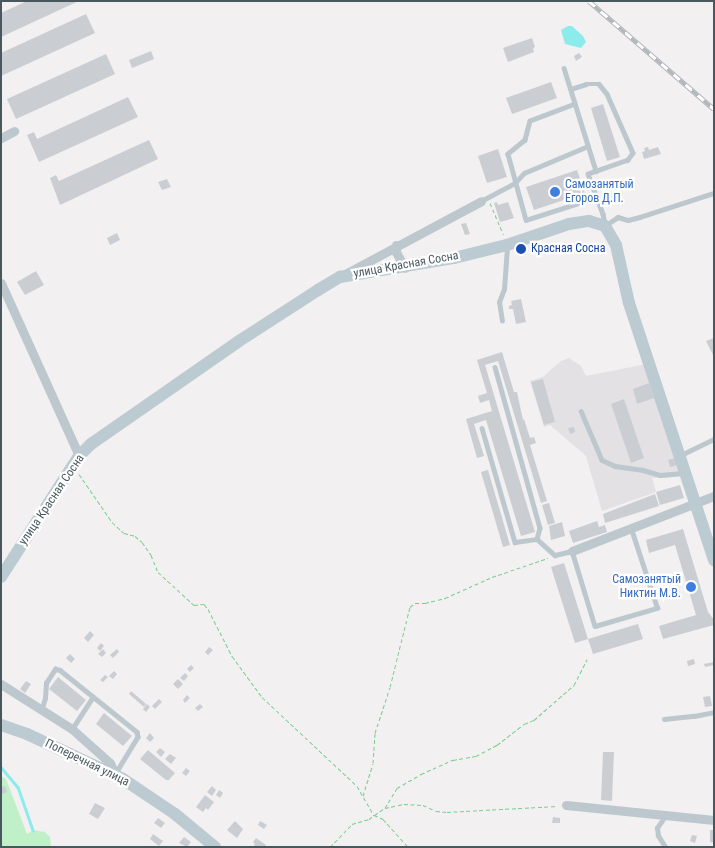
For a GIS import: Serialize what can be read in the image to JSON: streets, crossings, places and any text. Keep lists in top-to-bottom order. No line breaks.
{"streets":{"street":["улица Красная Сосна","Поперечная улица"]},"places":["Самозанятый Егоров Д.П.","Красная Сосна","Самозанятый Никтин М.В."]}
